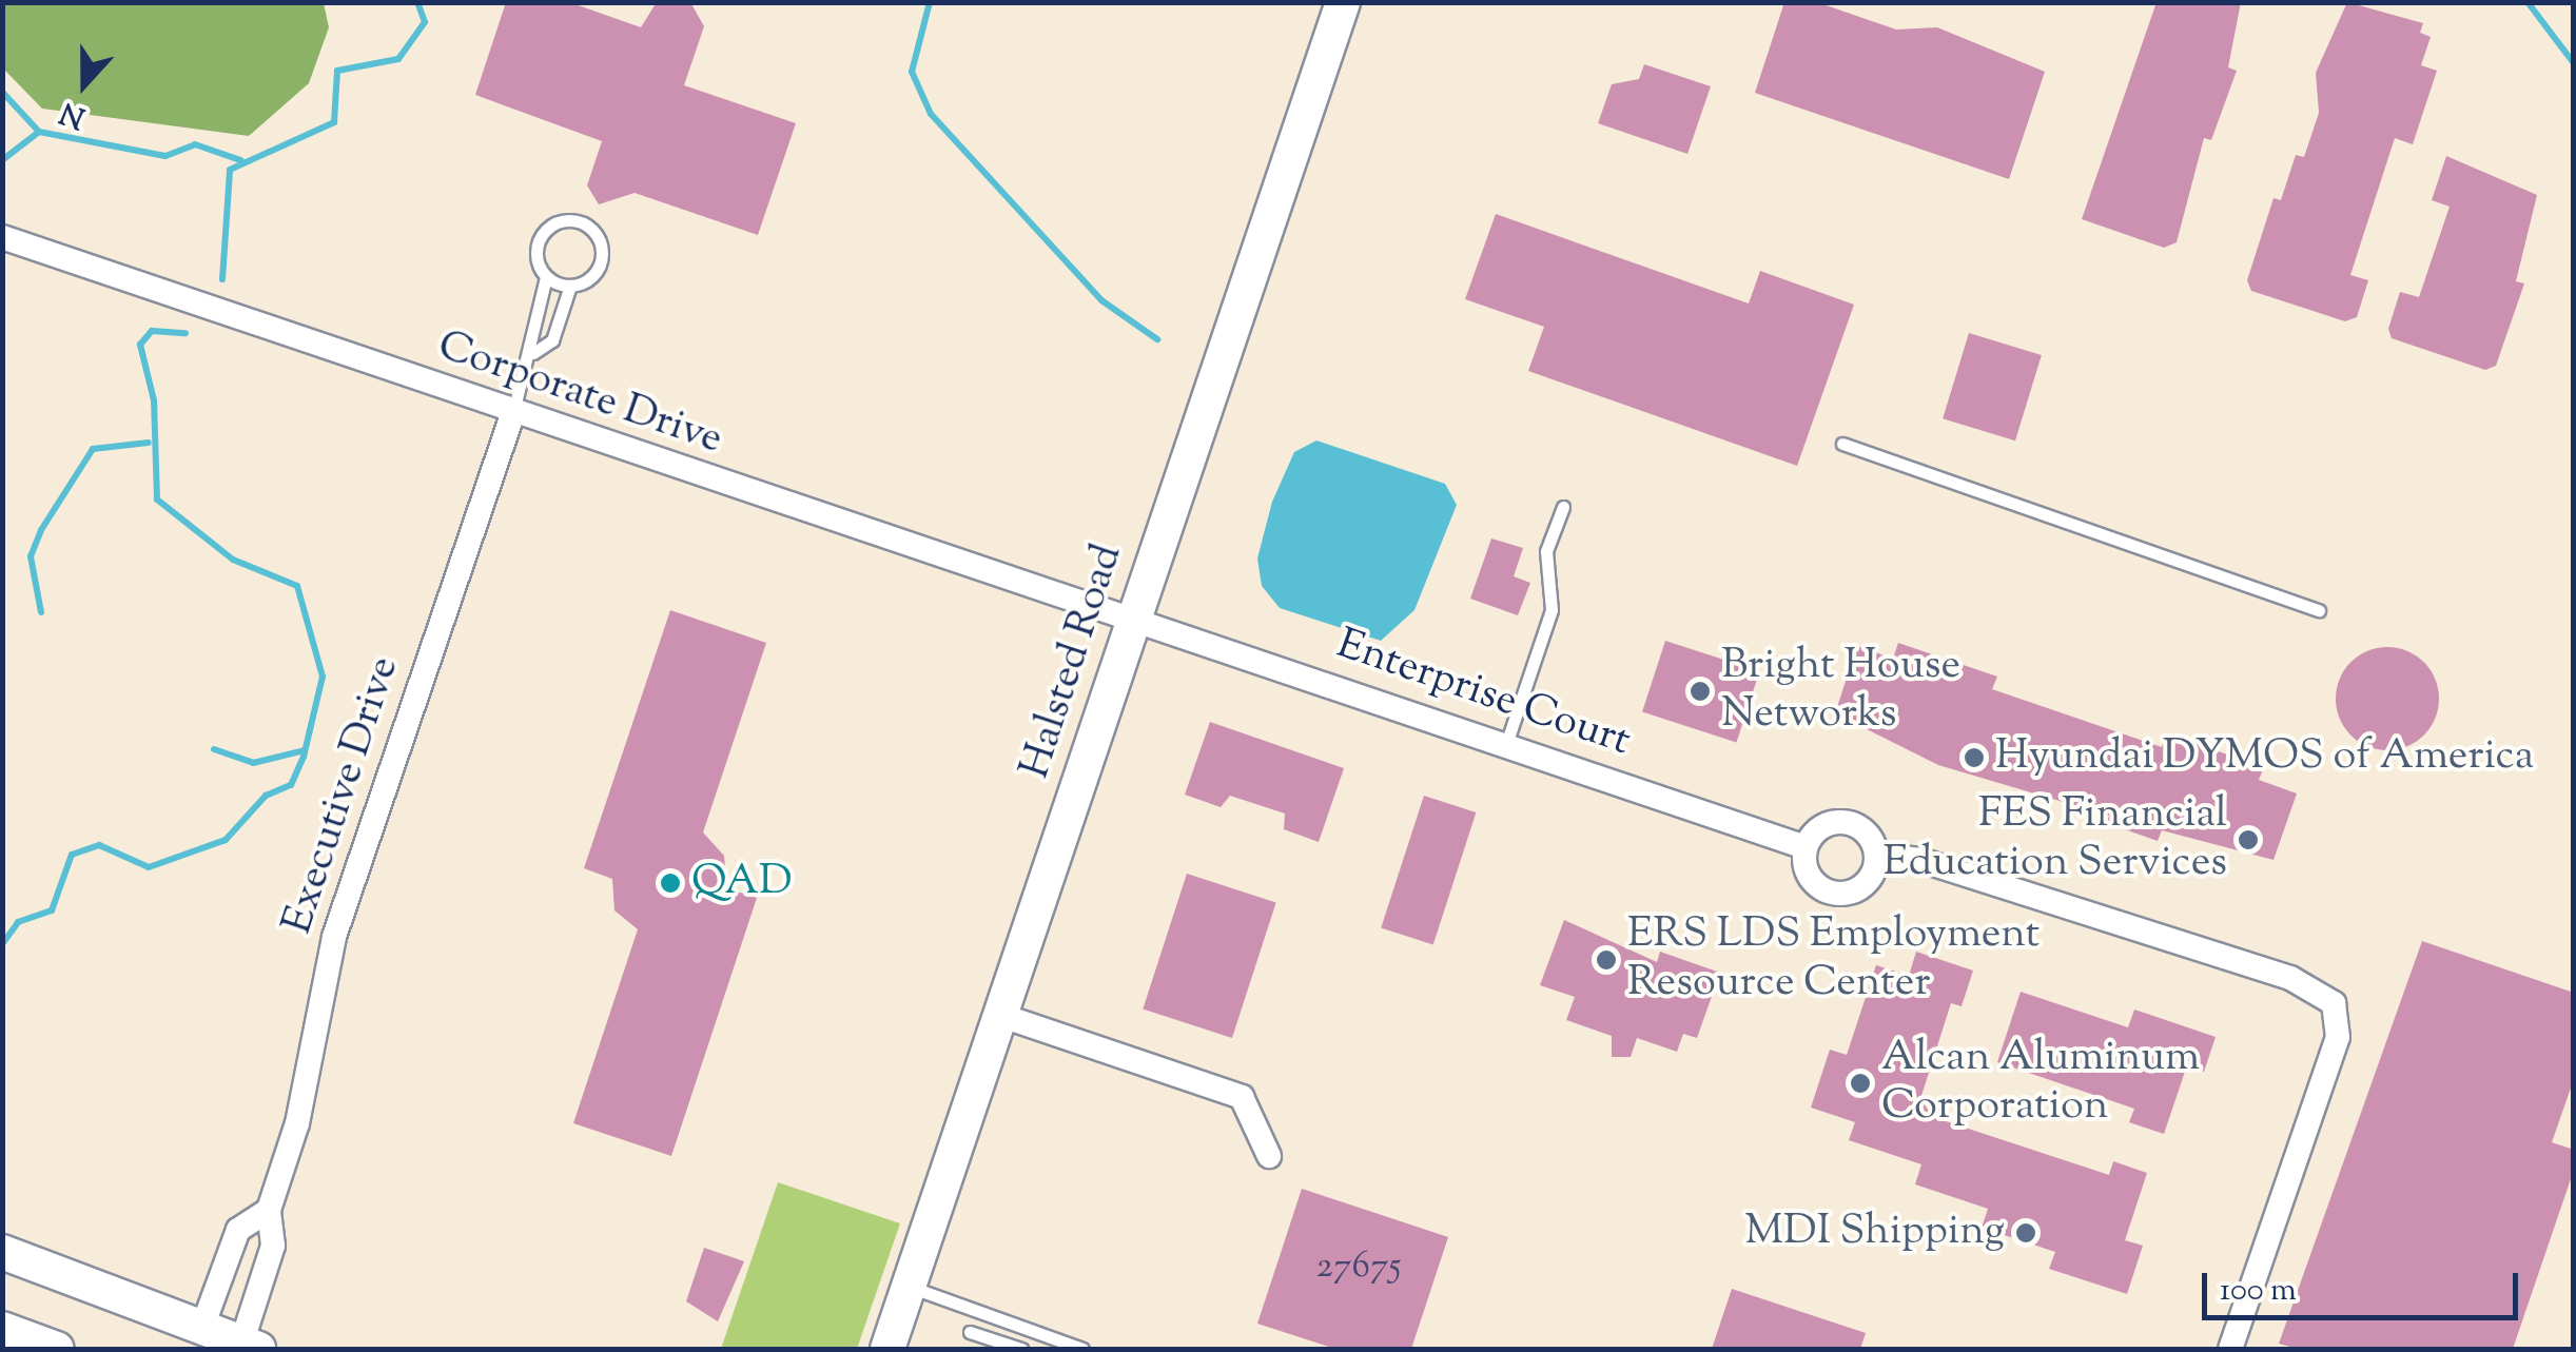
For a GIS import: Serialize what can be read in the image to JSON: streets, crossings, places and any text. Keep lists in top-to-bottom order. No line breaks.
{"streets":{"street":["Corporate Drive","Halsted Road","Enterprise Court","Executive Drive"]},"crossings":[["Corporate Drive","Halsted Road"],["Corporate Drive","Enterprise Court"],["Corporate Drive","Executive Drive"],["Halsted Road","Enterprise Court"]],"places":["Bright House Networks","Hyundai DYMOS of America","FES Financial Education Services","QAD","ERS LDS Employment Resource Center","Alcan Aluminum Corporation","MDI Shipping"],"house_numbers":["27675"],"scale_bar":"100 m","north":"bottom"}
